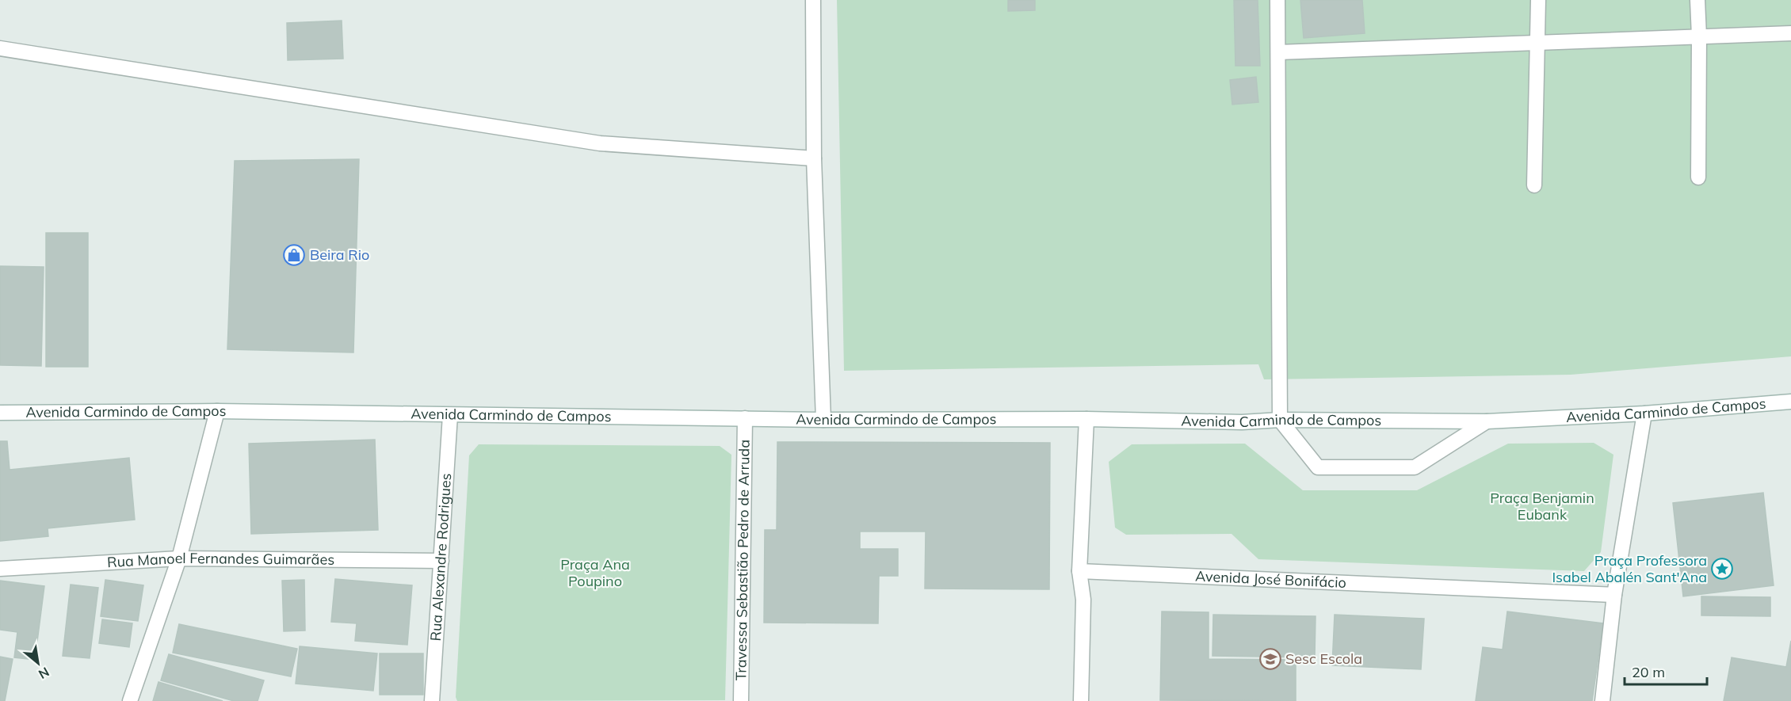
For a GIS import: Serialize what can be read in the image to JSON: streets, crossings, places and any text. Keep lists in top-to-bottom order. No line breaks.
{"streets":{"street":["Avenida Carmindo de Campos","Rua Alexandre Rodrigues","Travessa Sebastião Pedro de Arruda","Rua Manoel Fernandes Guimarães","Avenida José Bonifácio"]},"crossings":[["Avenida Carmindo de Campos","Rua Alexandre Rodrigues"],["Avenida Carmindo de Campos","Travessa Sebastião Pedro de Arruda"],["Rua Alexandre Rodrigues","Rua Manoel Fernandes Guimarães"]],"parks":["Praça Benjamin Eubank","Praça Ana Poupino"],"places":{"shop":["Beira Rio"],"place":["Praça Professora Isabel Abalén Sant'Ana"],"school or university":["Sesc Escola"]},"scale_bar":"20 m","north":"bottom right"}
